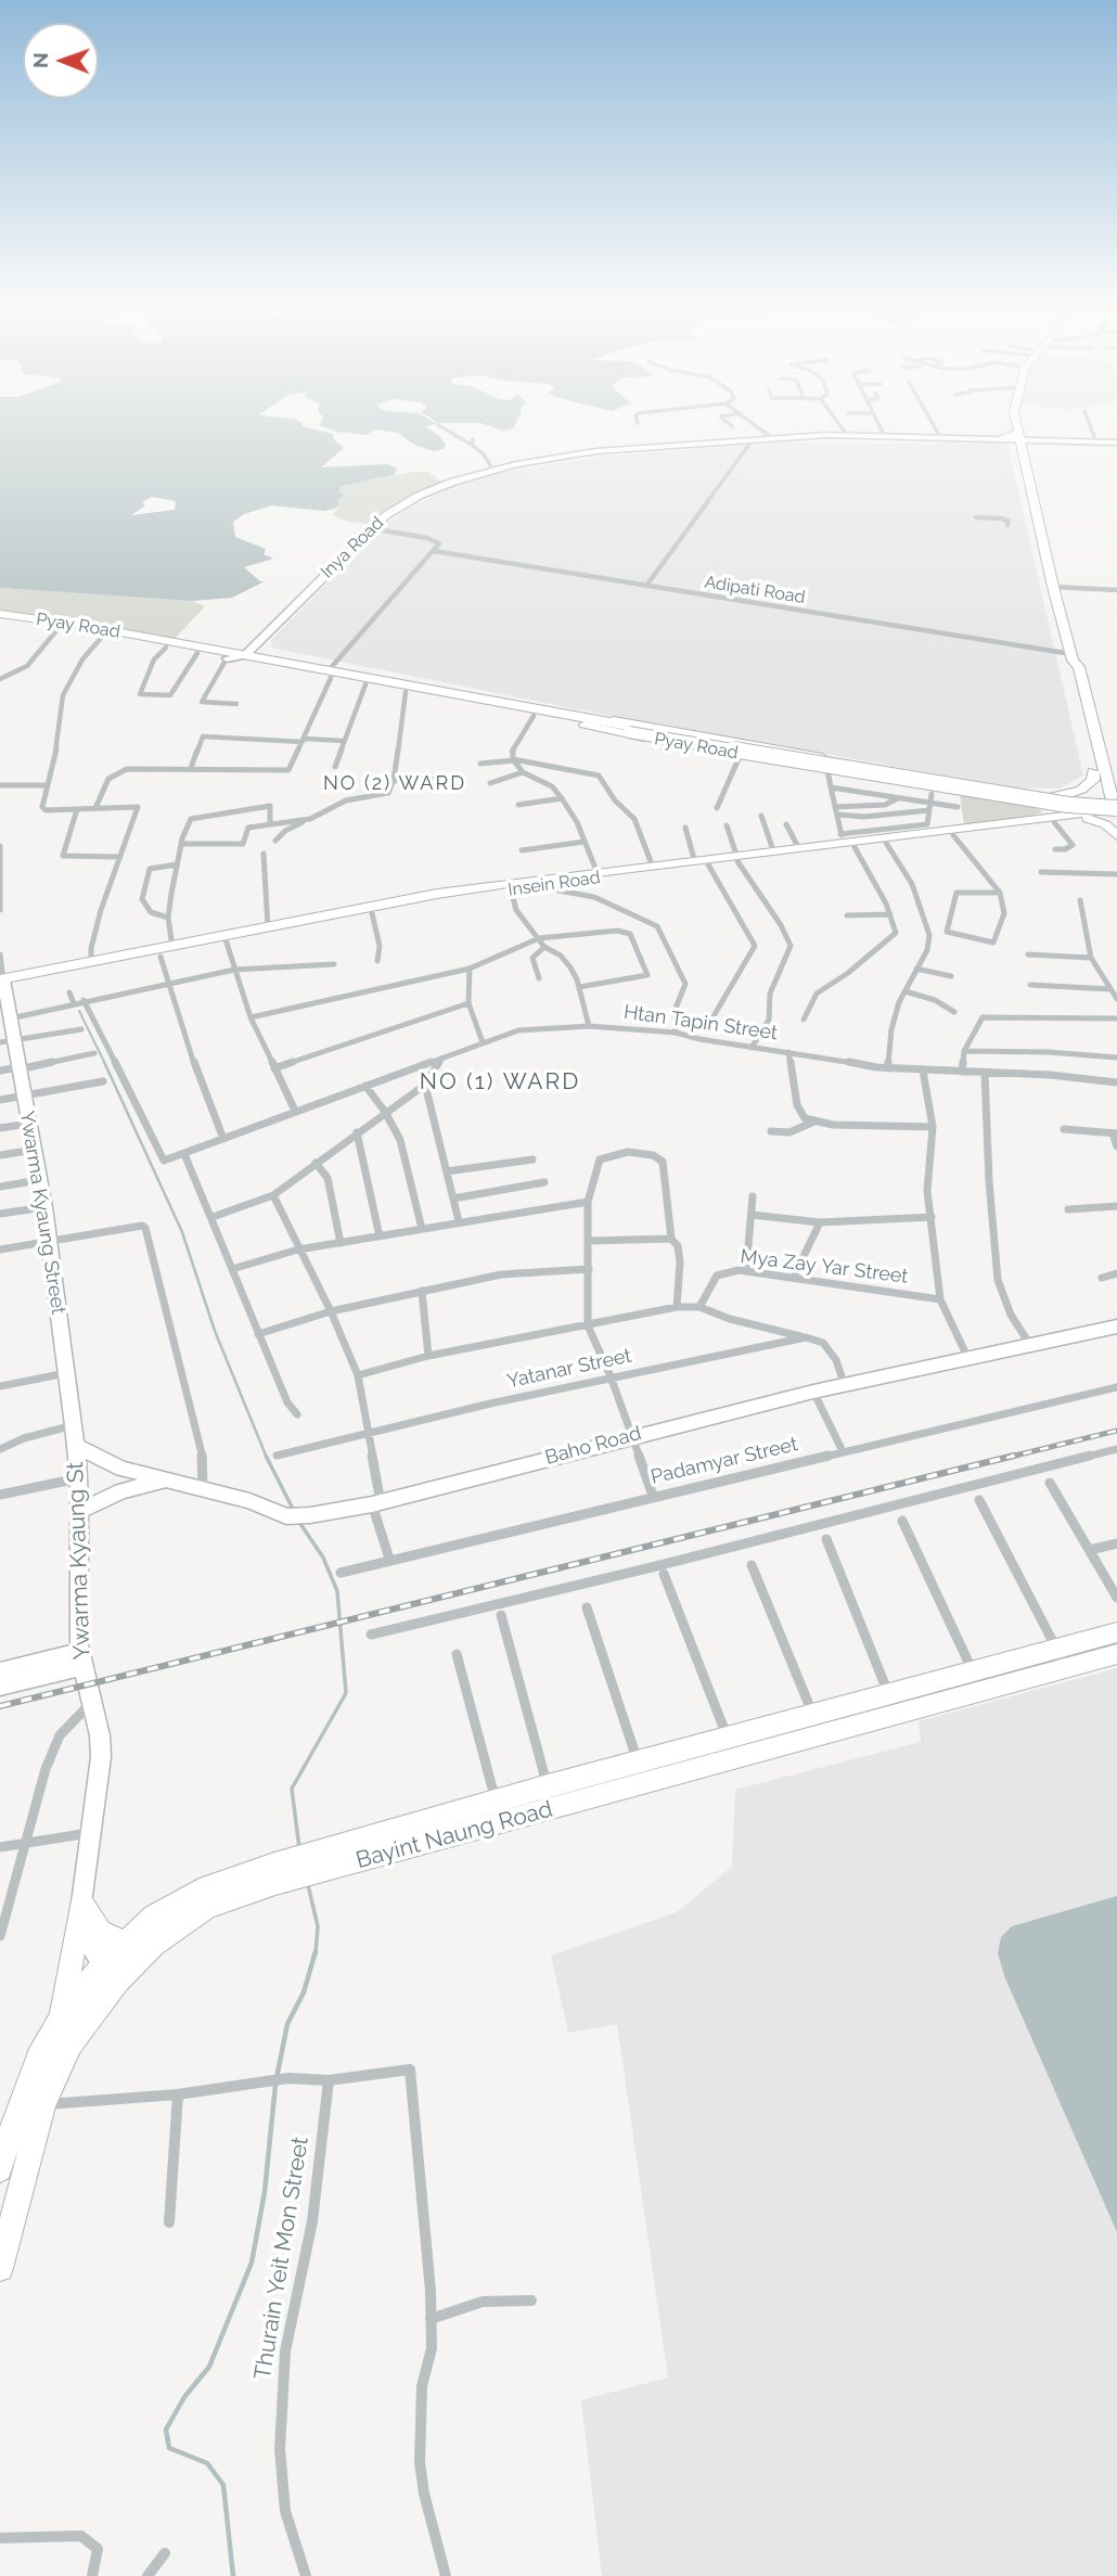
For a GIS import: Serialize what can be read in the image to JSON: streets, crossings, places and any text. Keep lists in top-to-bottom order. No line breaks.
{"streets":{"highway":["Pyay Road"],"main road":["Inya Road","Insein Road","Ywarma Kyaung Street","Baho Road","Ywarma Kyaung St","Bayint Naung Road"],"street":["Adipati Road","Htan Tapin Street","Mya Zay Yar Street","Yatanar Street","Padamyar Street","Thurain Yeit Mon Street"]},"crossings":[["Inya Road","Pyay Road"],["Pyay Road","Insein Road"],["Insein Road","Ywarma Kyaung Street"],["Ywarma Kyaung Street","Baho Road"],["Ywarma Kyaung Street","Ywarma Kyaung St"],["Baho Road","Ywarma Kyaung St"],["Ywarma Kyaung St","Bayint Naung Road"]],"districts":["NO (2) WARD","NO (1) WARD"],"north":"left"}
